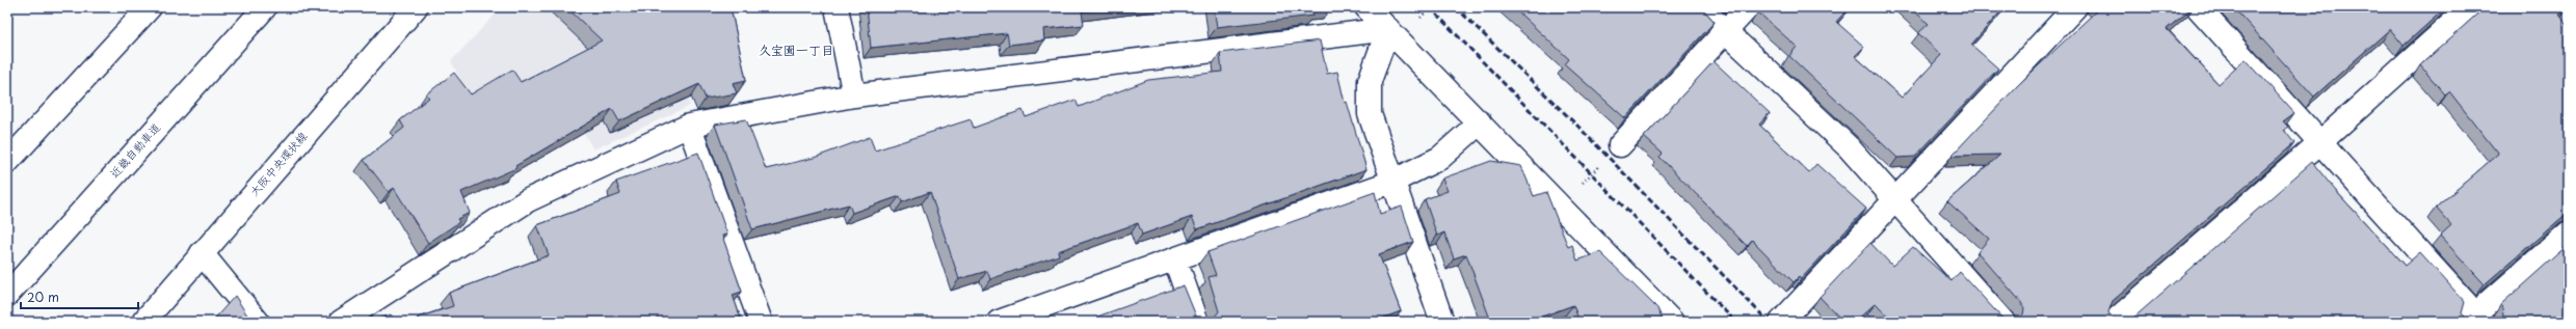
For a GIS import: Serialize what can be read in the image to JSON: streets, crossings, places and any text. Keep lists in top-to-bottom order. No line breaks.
{"streets":{"main road":["近畿自動車道","大阪中央環状線"]},"districts":["久宝園一丁目"],"scale_bar":"20 m"}
